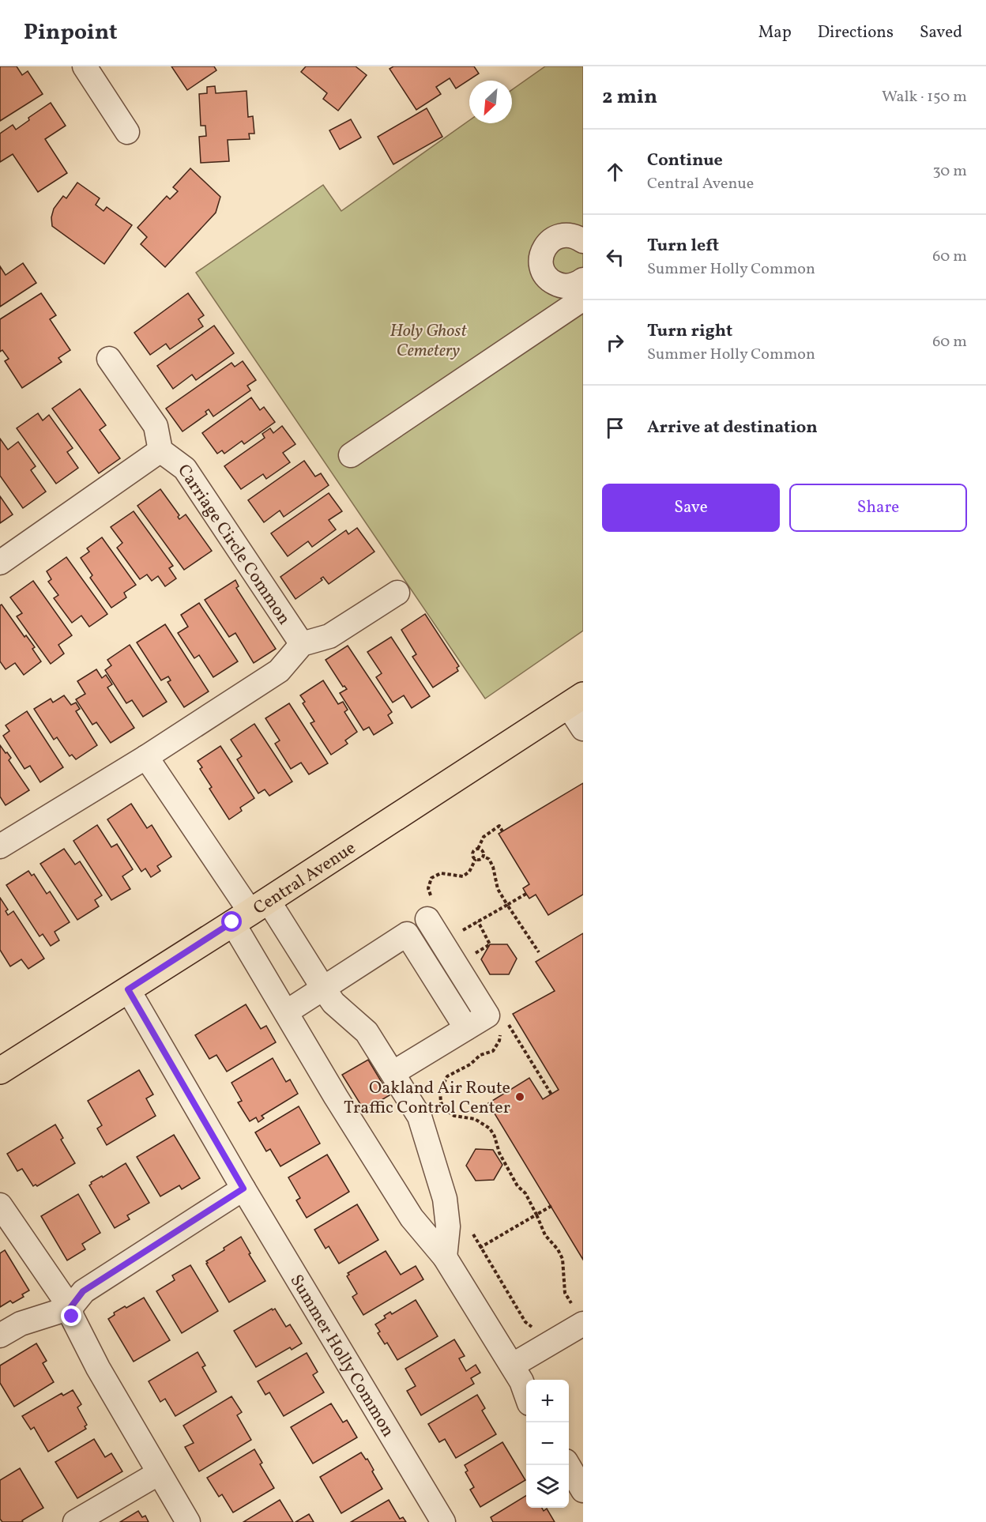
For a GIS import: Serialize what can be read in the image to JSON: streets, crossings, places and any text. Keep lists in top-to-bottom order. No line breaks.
{"streets":{"main road":["Central Avenue"],"street":["Carriage Circle Common","Summer Holly Common"]},"crossings":[["Central Avenue","Summer Holly Common"]],"parks":["Holy Ghost Cemetery"],"places":["Oakland Air Route Traffic Control Center"],"north":"bottom left","page":{"header":"Pinpoint","nav":["Map","Directions","Saved"],"heading":["2 min","Walk · 150 m"],"list":[["Continue","Central Avenue","30 m"],["Turn left","Summer Holly Common","60 m"],["Turn right","Summer Holly Common","60 m"],"Arrive at destination"],"buttons":["Save","Share"],"map_buttons":["+","−"]}}
